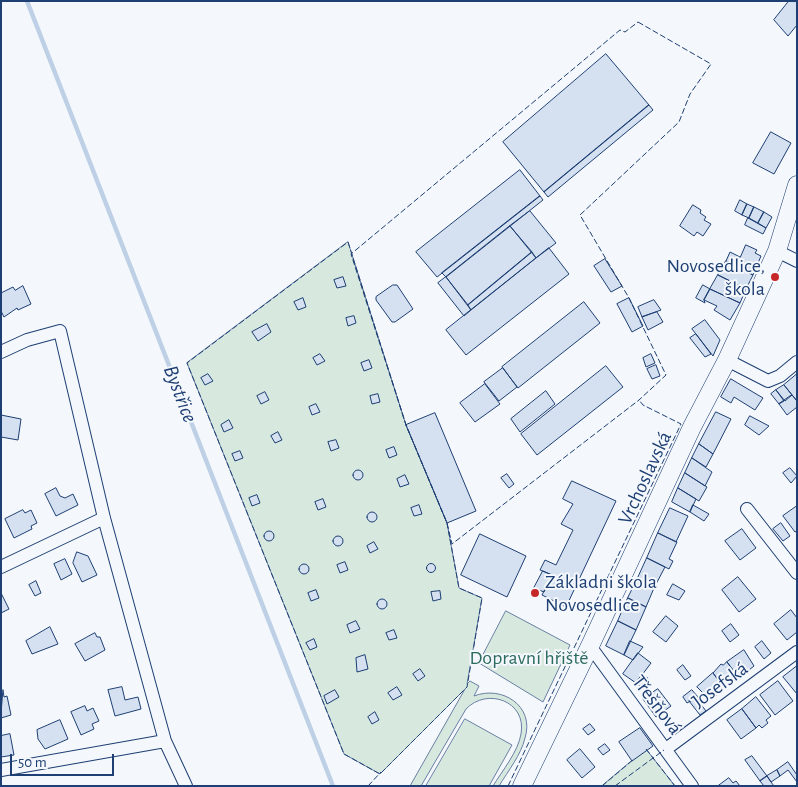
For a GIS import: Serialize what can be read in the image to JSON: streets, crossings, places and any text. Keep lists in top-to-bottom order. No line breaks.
{"streets":{"street":["Vrchoslavská","Josefská","Třešňová"]},"crossings":[["Vrchoslavská","Třešňová"],["Josefská","Třešňová"]],"water":["Bystřice"],"parks":["Dopravní hřiště"],"places":["Novosedlice, škola","Základni škola Novosedlice"],"scale_bar":"50 m"}
